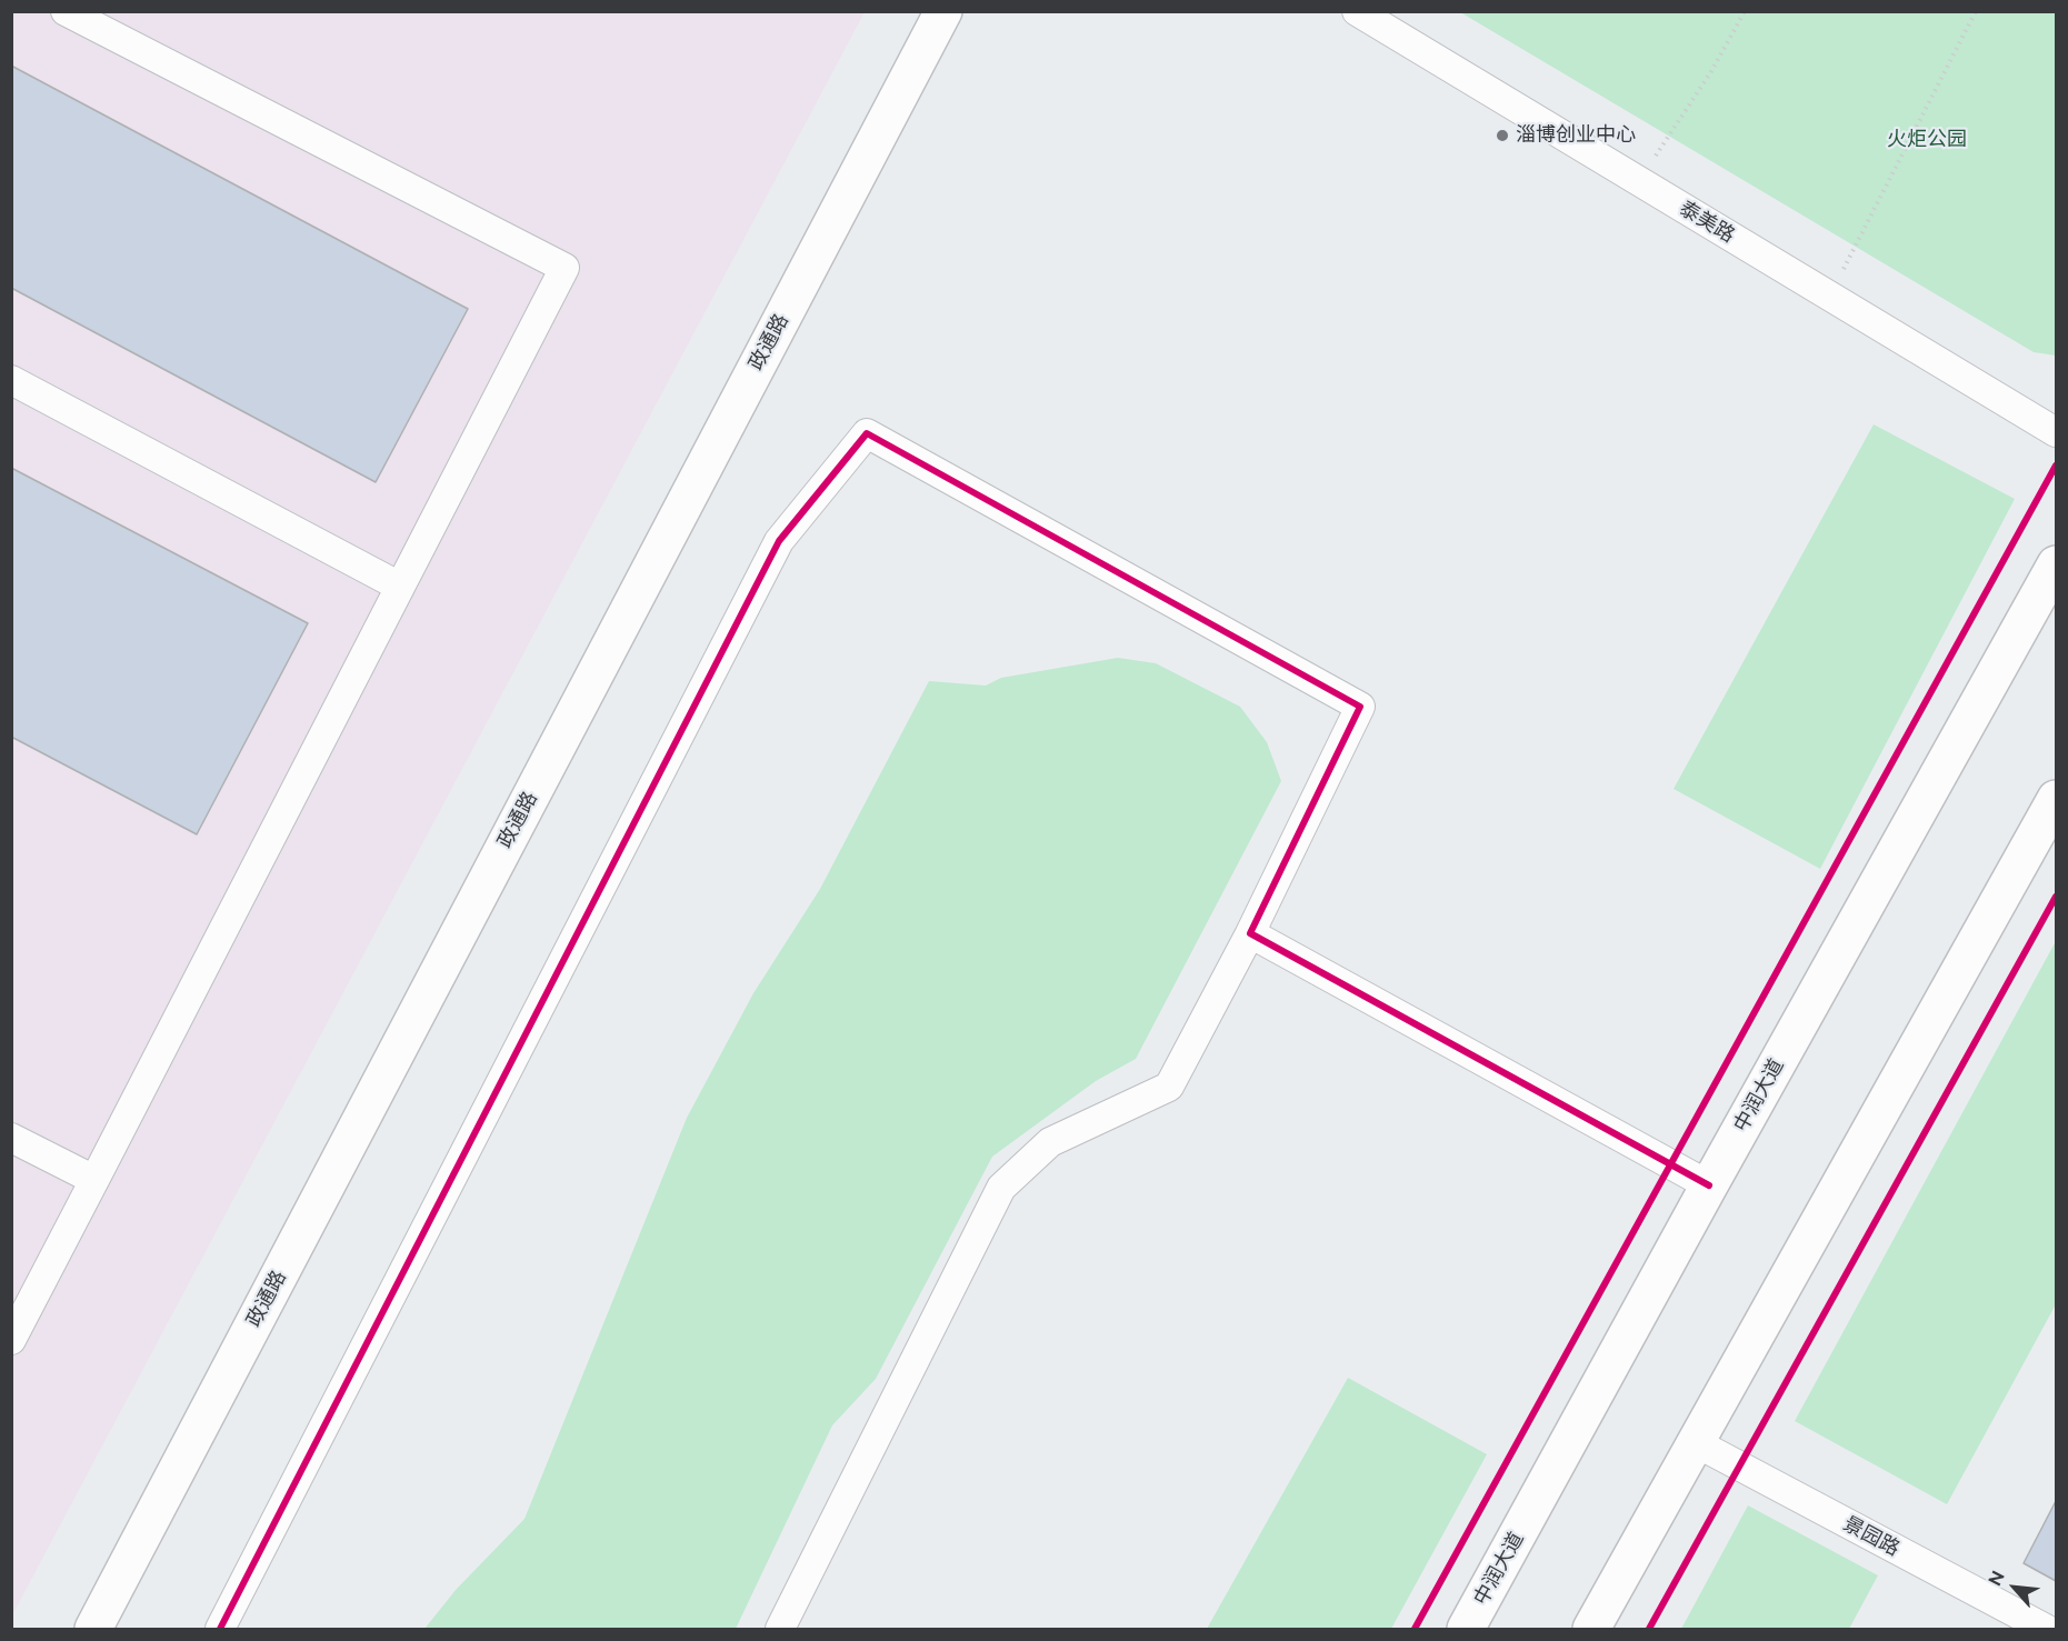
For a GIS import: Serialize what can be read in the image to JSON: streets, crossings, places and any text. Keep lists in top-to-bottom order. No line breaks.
{"streets":{"main road":["政通路","中润大道"],"street":["泰美路","景园路"]},"parks":["火炬公园"],"places":["淄博创业中心"],"north":"top left"}
